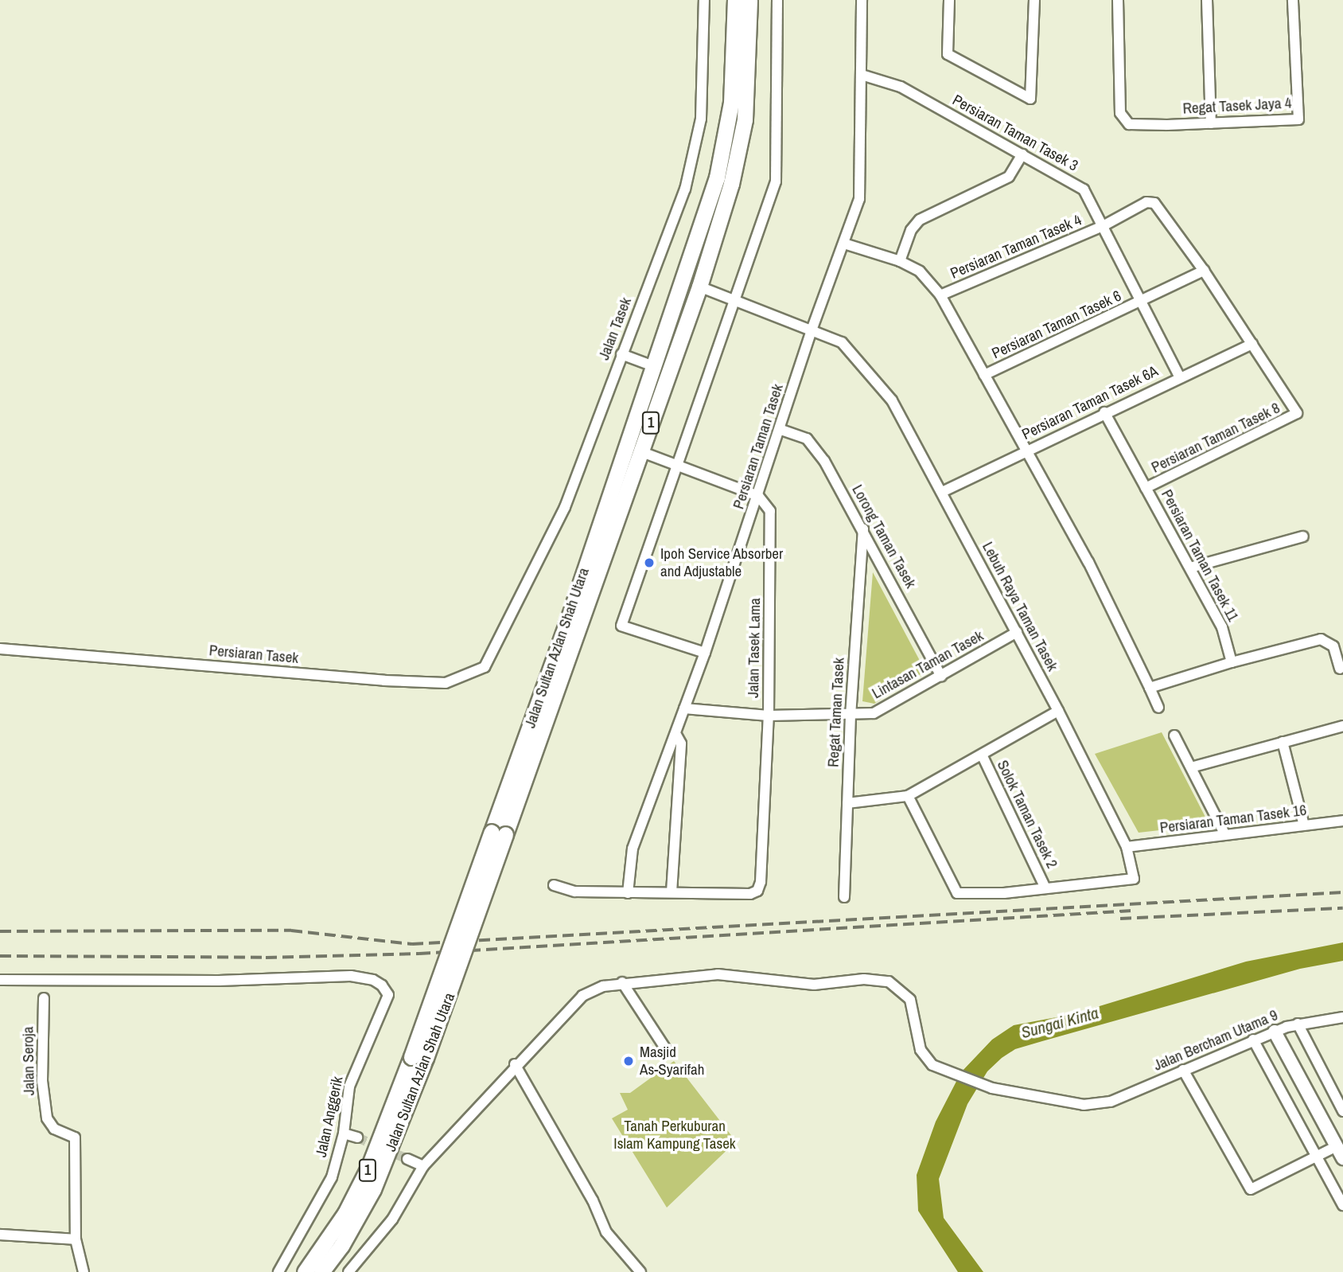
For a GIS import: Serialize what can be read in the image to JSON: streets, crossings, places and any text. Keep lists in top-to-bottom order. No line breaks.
{"streets":{"main road":["1","Jalan Sultan Azlan Shah Utara"],"street":["Regat Tasek Jaya 4","Persiaran Taman Tasek 3","Persiaran Taman Tasek 4","Persiaran Taman Tasek 6","Jalan Tasek","Persiaran Taman Tasek 6A","Persiaran Taman Tasek 8","Persiaran Taman Tasek","Lorong Taman Tasek","Persiaran Taman Tasek 11","Lebuh Raya Taman Tasek","Jalan Tasek Lama","Persiaran Tasek","Lintasan Taman Tasek","Regat Taman Tasek","Solok Taman Tasek 2","Persiaran Taman Tasek 16","Jalan Bercham Utama 9","Jalan Seroja","Jalan Anggerik"]},"crossings":[["Persiaran Taman Tasek 3","Persiaran Taman Tasek 4"],["Persiaran Taman Tasek 3","Persiaran Taman Tasek 6"],["Persiaran Taman Tasek 3","Persiaran Taman Tasek 6A"],["Persiaran Taman Tasek 3","Persiaran Taman Tasek"],["Persiaran Taman Tasek 4","Persiaran Taman Tasek 6"],["Jalan Tasek","Persiaran Tasek"],["Persiaran Taman Tasek 6A","Persiaran Taman Tasek 8"],["Persiaran Taman Tasek 6A","Persiaran Taman Tasek 11"],["Persiaran Taman Tasek 6A","Lebuh Raya Taman Tasek"],["Persiaran Taman Tasek 8","Persiaran Taman Tasek 11"],["Persiaran Taman Tasek","Lorong Taman Tasek"],["Persiaran Taman Tasek","Lebuh Raya Taman Tasek"],["Persiaran Taman Tasek","Jalan Tasek Lama"],["Persiaran Taman Tasek","Lintasan Taman Tasek"],["Lorong Taman Tasek","Lintasan Taman Tasek"],["Lorong Taman Tasek","Regat Taman Tasek"],["Lebuh Raya Taman Tasek","Jalan Sultan Azlan Shah Utara"],["Lebuh Raya Taman Tasek","Lintasan Taman Tasek"],["Lebuh Raya Taman Tasek","Solok Taman Tasek 2"],["Lebuh Raya Taman Tasek","Persiaran Taman Tasek 16"],["Jalan Tasek Lama","Lintasan Taman Tasek"],["Lintasan Taman Tasek","Regat Taman Tasek"]],"water":["Sungai Kinta"],"parks":["Tanah Perkuburan Islam Kampung Tasek"],"places":["Ipoh Service Absorber and Adjustable","Masjid As-Syarifah"]}
